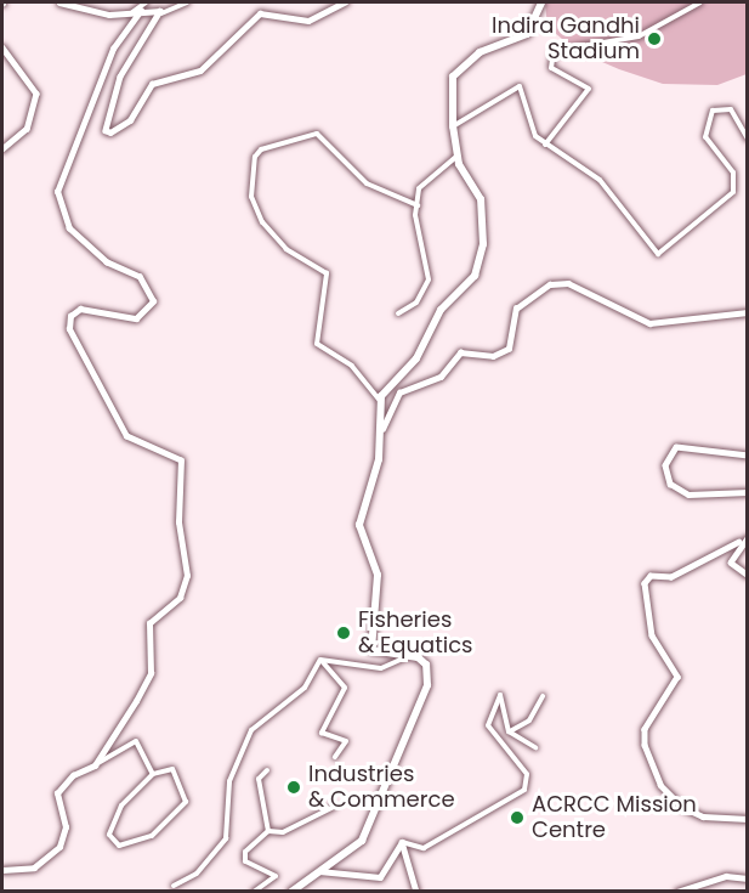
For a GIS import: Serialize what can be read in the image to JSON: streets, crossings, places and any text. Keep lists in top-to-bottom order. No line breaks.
{"places":["Indira Gandhi Stadium","Fisheries & Equatics","Industries & Commerce","ACRCC Mission Centre"]}
